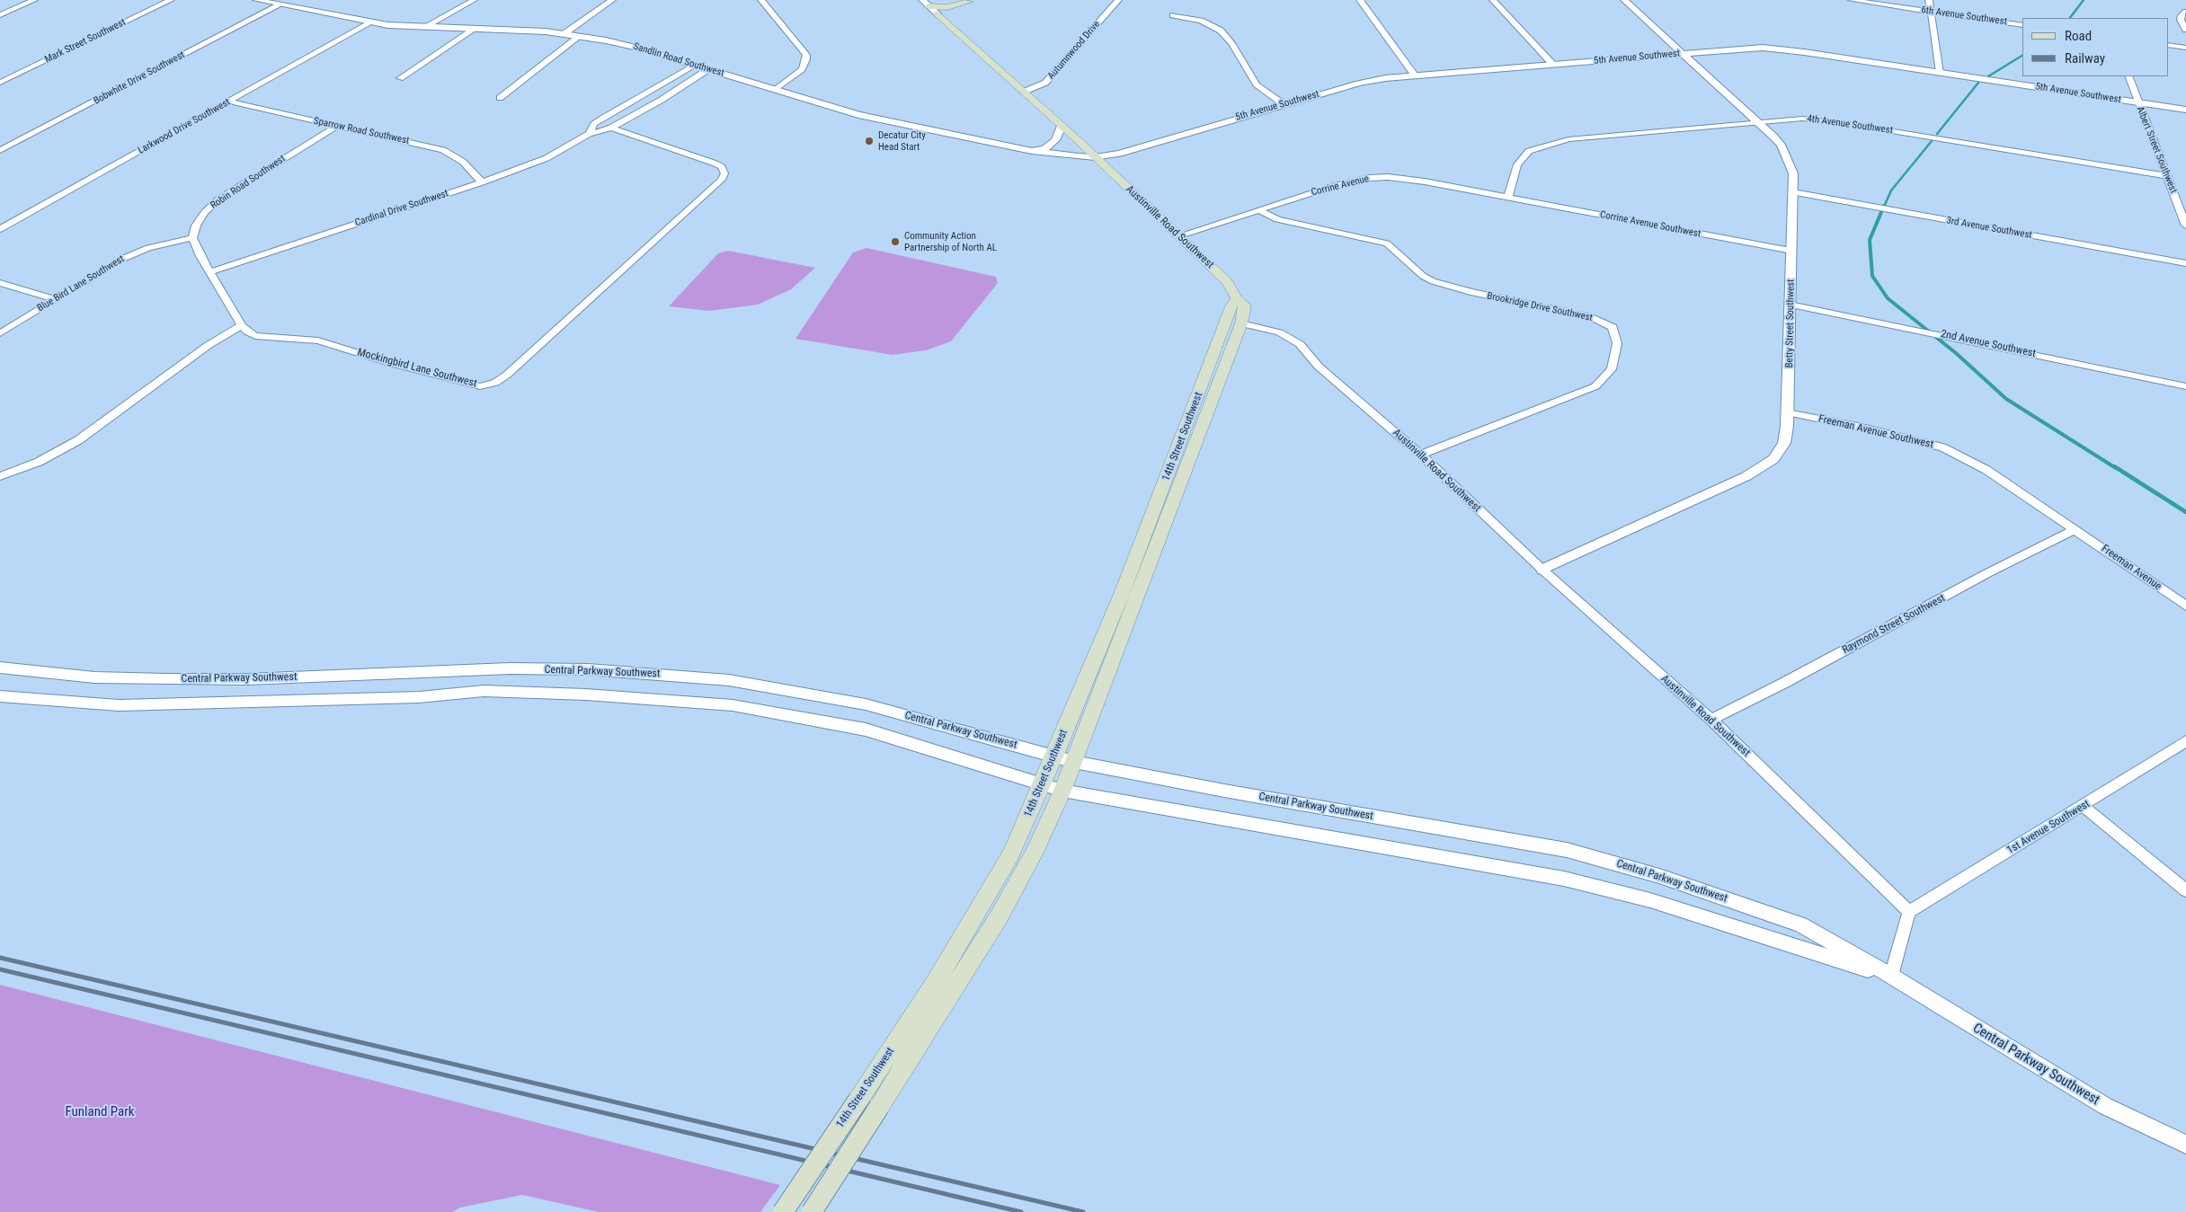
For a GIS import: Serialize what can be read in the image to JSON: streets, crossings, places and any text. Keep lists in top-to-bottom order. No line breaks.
{"streets":{"main road":["Austinville Road Southwest","14th Street Southwest"],"street":["6th Avenue Southwest","Mark Street Southwest","Autumnwood Drive","5th Avenue Southwest","Sandlin Road Southwest","Bobwhite Drive Southwest","4th Avenue Southwest","Larkwood Drive Southwest","Sparrow Road Southwest","Albert Street Southwest","Robin Road Southwest","Corrine Avenue","Cardinal Drive Southwest","Corrine Avenue Southwest","3rd Avenue Southwest","Blue Bird Lane Southwest","Brookridge Drive Southwest","Betty Street Southwest","2nd Avenue Southwest","Mockingbird Lane Southwest","Freeman Avenue Southwest","Freeman Avenue","Raymond Street Southwest","Central Parkway Southwest","1st Avenue Southwest"]},"crossings":[["Autumnwood Drive","Austinville Road Southwest"],["5th Avenue Southwest","Sandlin Road Southwest"],["5th Avenue Southwest","Albert Street Southwest"],["5th Avenue Southwest","Austinville Road Southwest"],["5th Avenue Southwest","Betty Street Southwest"],["Sandlin Road Southwest","Bobwhite Drive Southwest"],["Sandlin Road Southwest","Larkwood Drive Southwest"],["Sandlin Road Southwest","Cardinal Drive Southwest"],["Sandlin Road Southwest","Austinville Road Southwest"],["4th Avenue Southwest","Albert Street Southwest"],["4th Avenue Southwest","Corrine Avenue"],["4th Avenue Southwest","Corrine Avenue Southwest"],["4th Avenue Southwest","Betty Street Southwest"],["Larkwood Drive Southwest","Sparrow Road Southwest"],["Sparrow Road Southwest","Robin Road Southwest"],["Sparrow Road Southwest","Cardinal Drive Southwest"],["Robin Road Southwest","Blue Bird Lane Southwest"],["Corrine Avenue","Corrine Avenue Southwest"],["Corrine Avenue","Austinville Road Southwest"],["Corrine Avenue","Brookridge Drive Southwest"],["Cardinal Drive Southwest","Mockingbird Lane Southwest"],["Corrine Avenue Southwest","Betty Street Southwest"],["Austinville Road Southwest","Brookridge Drive Southwest"],["Austinville Road Southwest","Betty Street Southwest"],["Austinville Road Southwest","14th Street Southwest"],["Austinville Road Southwest","Raymond Street Southwest"],["Austinville Road Southwest","1st Avenue Southwest"],["3rd Avenue Southwest","Betty Street Southwest"],["Betty Street Southwest","2nd Avenue Southwest"],["Betty Street Southwest","Freeman Avenue Southwest"],["Freeman Avenue Southwest","Freeman Avenue"],["Freeman Avenue Southwest","Raymond Street Southwest"],["14th Street Southwest","Central Parkway Southwest"],["Freeman Avenue","Raymond Street Southwest"]],"parks":["Funland Park"],"places":["Decatur City Head Start","Community Action Partnership of North AL"],"legend":["Road","Railway"]}
